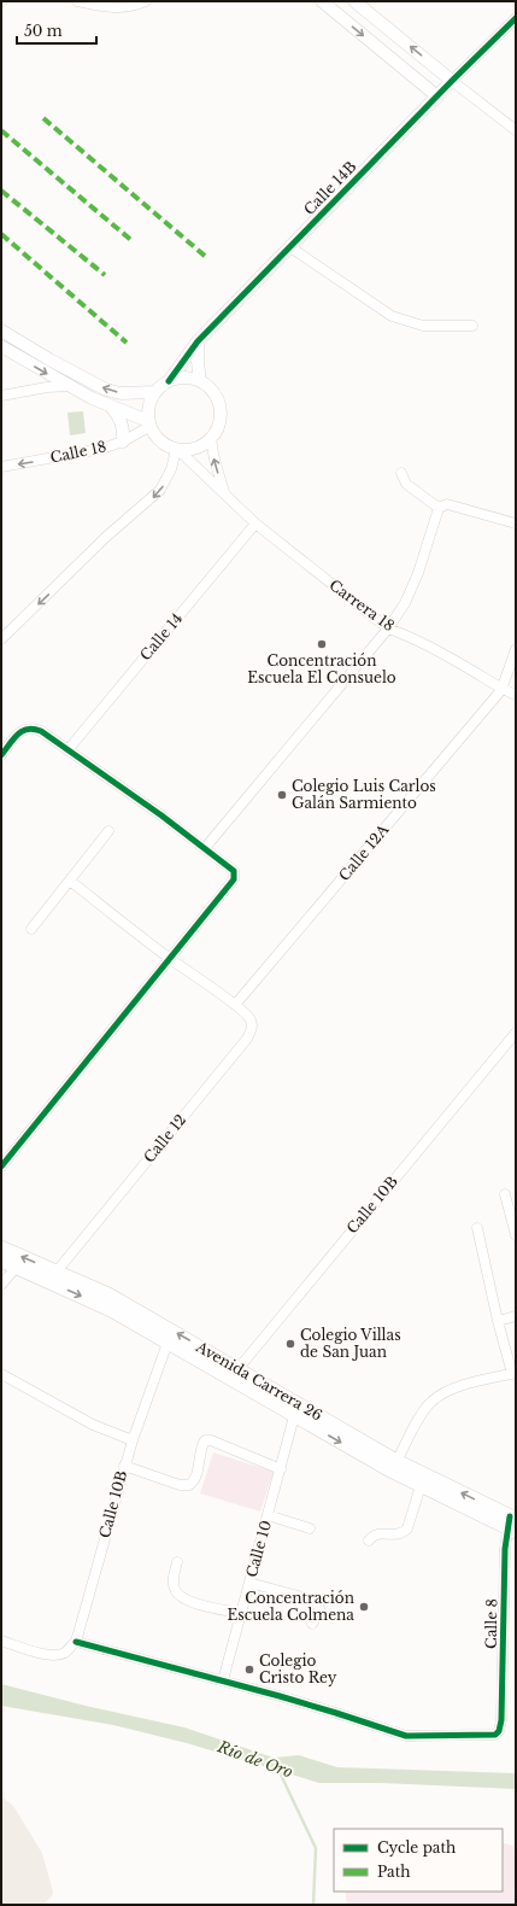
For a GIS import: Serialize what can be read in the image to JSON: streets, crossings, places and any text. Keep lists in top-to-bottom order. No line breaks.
{"streets":{"main road":["Avenida Carrera 26"],"street":["Calle 14B","Calle 18","Carrera 18","Calle 14","Calle 12A","Calle 12","Calle 10B","Calle 10","Calle 8"]},"crossings":[["Calle 14B","Calle 18"],["Calle 14B","Carrera 18"],["Calle 18","Carrera 18"],["Carrera 18","Calle 14"],["Carrera 18","Calle 12A"],["Calle 12A","Calle 12"],["Calle 12","Avenida Carrera 26"],["Calle 10B","Avenida Carrera 26"],["Avenida Carrera 26","Calle 10"],["Avenida Carrera 26","Calle 8"],["Calle 10","Calle 8"]],"water":["Río de Oro"],"places":["Concentración Escuela El Consuelo","Colegio Luis Carlos Galán Sarmiento","Colegio Villas de San Juan","Concentración Escuela Colmena","Colegio Cristo Rey"],"legend":["Cycle path","Path"],"scale_bar":"50 m"}
